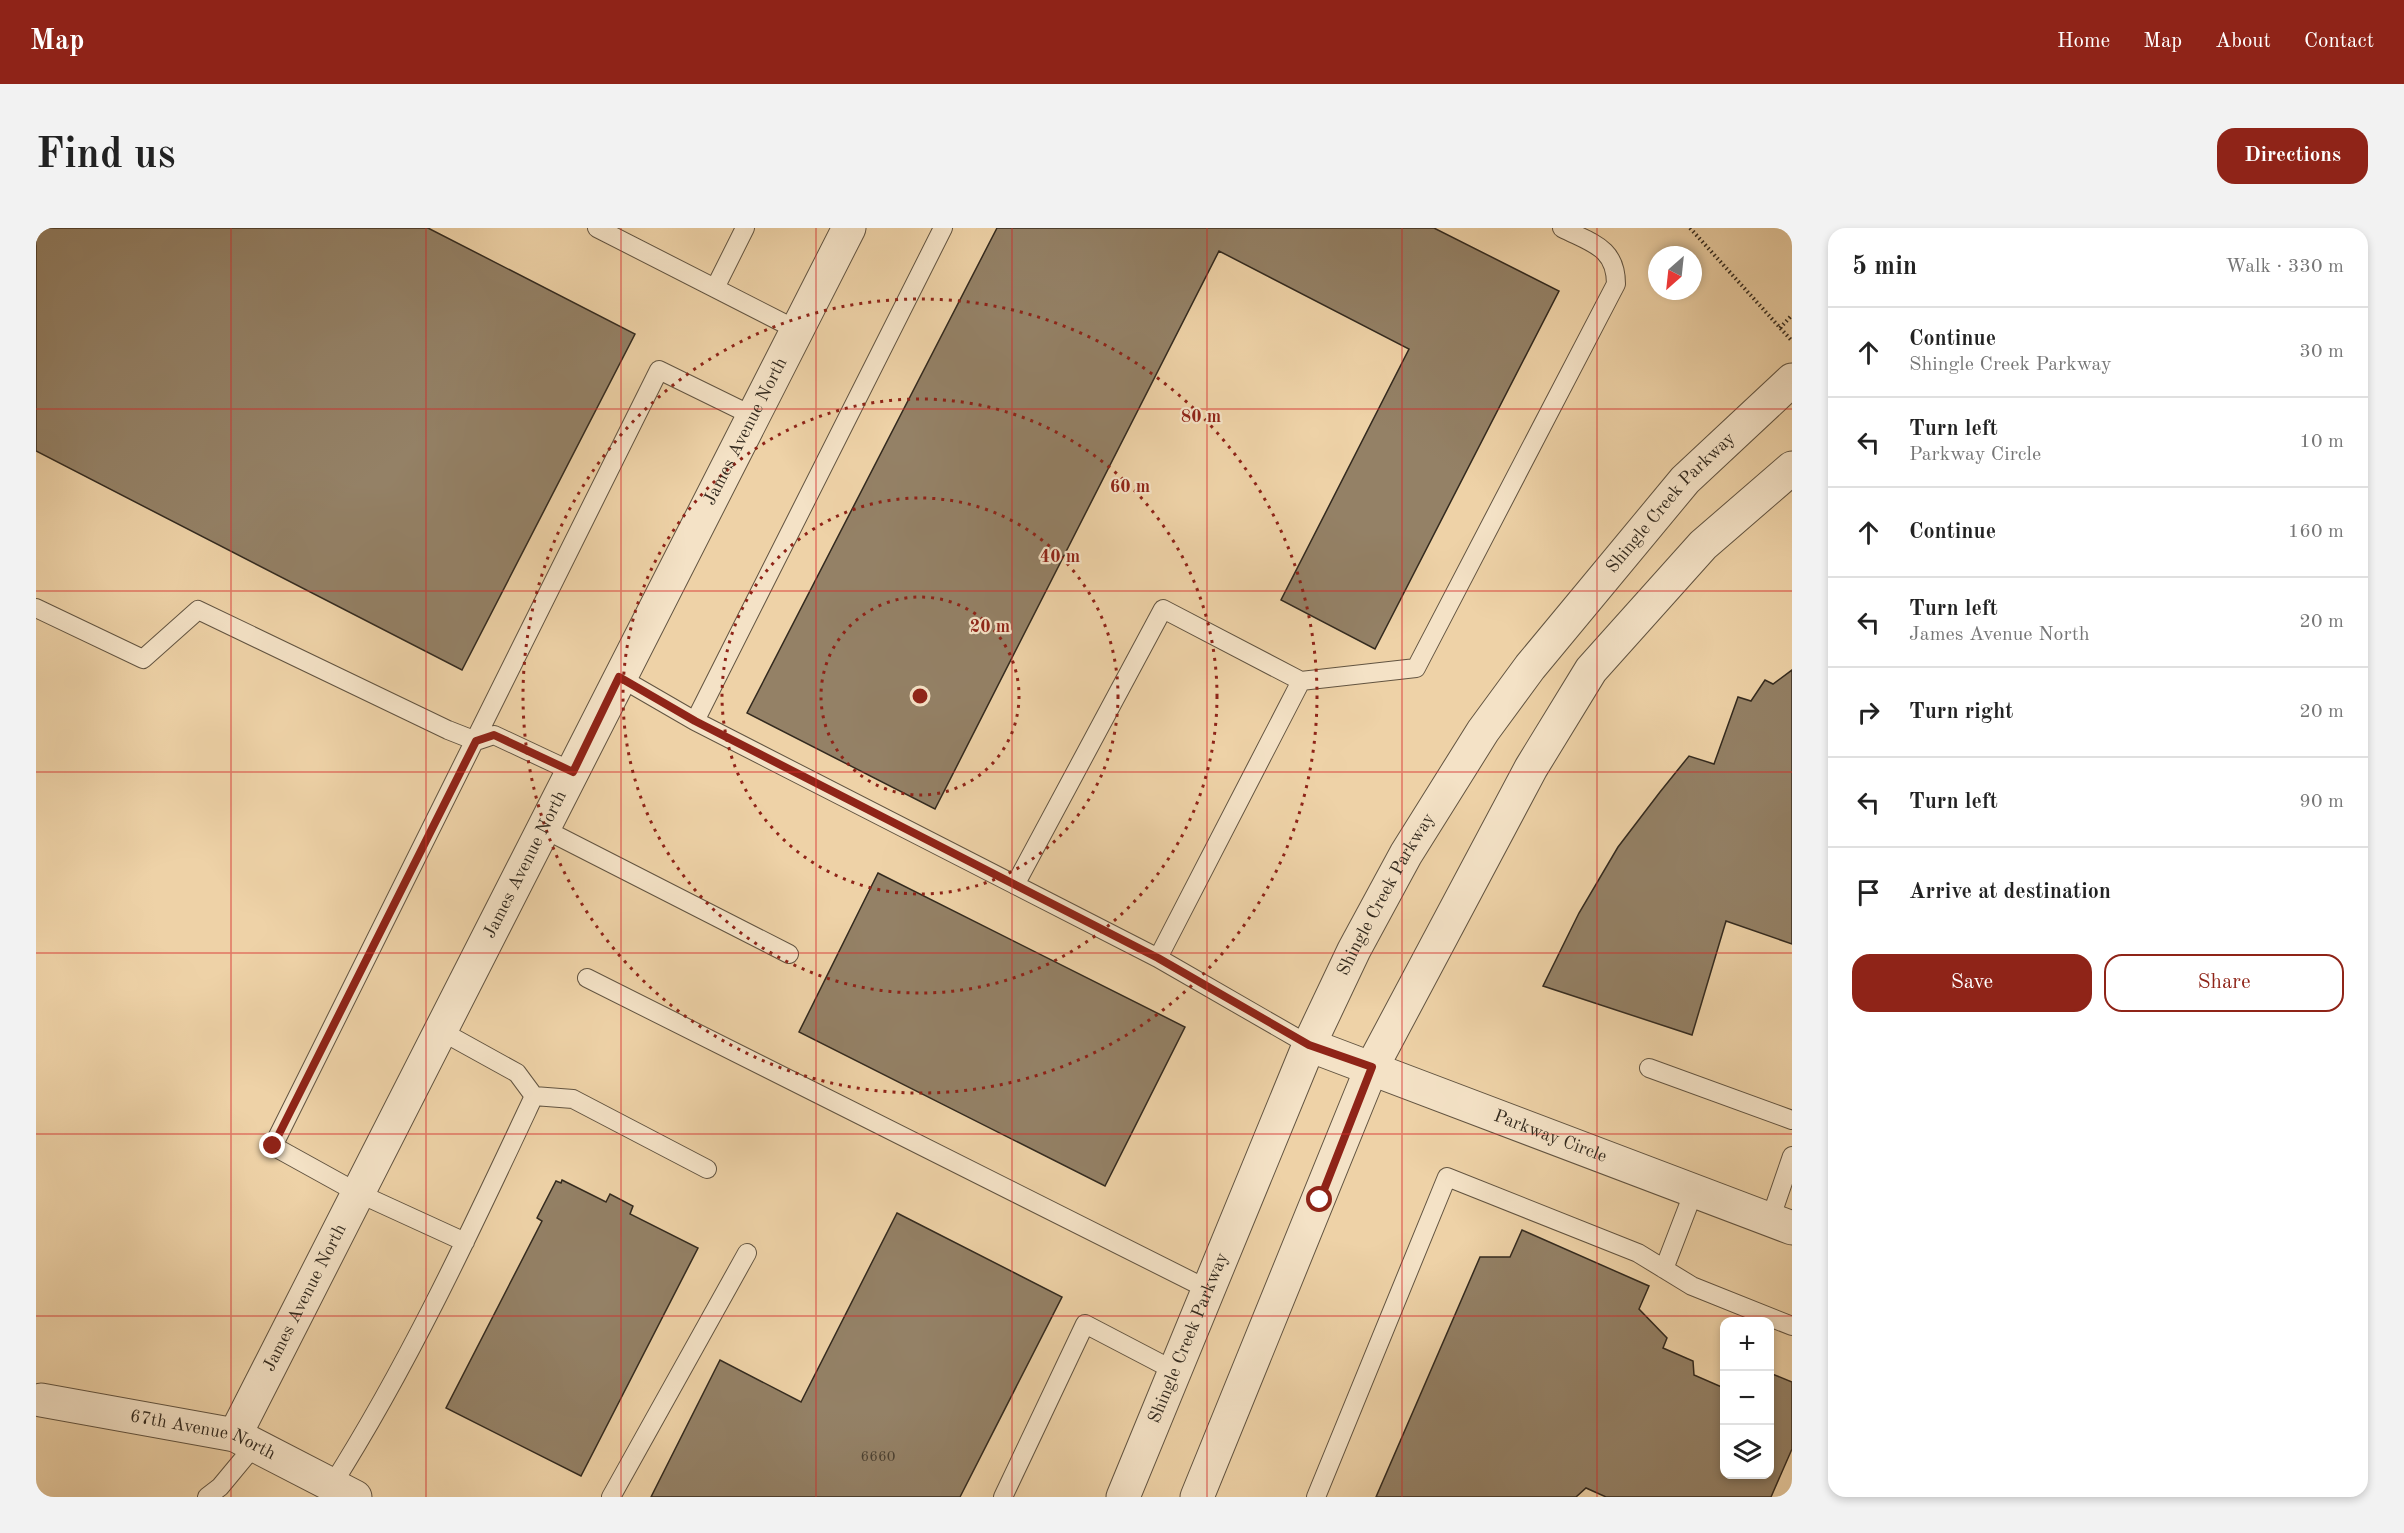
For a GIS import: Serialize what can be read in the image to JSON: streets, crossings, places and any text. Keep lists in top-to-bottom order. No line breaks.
{"streets":{"street":["James Avenue North","Shingle Creek Parkway","Parkway Circle","67th Avenue North"]},"crossings":[["James Avenue North","67th Avenue North"],["Shingle Creek Parkway","Parkway Circle"]],"house_numbers":["6660"],"north":"bottom left","page":{"header":"Map","nav":["Home","Map","About","Contact"],"buttons":["Directions",["Save","Share"]],"title":"Find us","heading":["5 min","Walk · 330 m"],"list":[["Continue","Shingle Creek Parkway","30 m"],["Turn left","Parkway Circle","10 m"],["Continue","160 m"],["Turn left","James Avenue North","20 m"],["Turn right","20 m"],["Turn left","90 m"],"Arrive at destination"],"map_buttons":["+","−"]},"rings":["80 m","60 m","40 m","20 m"]}
